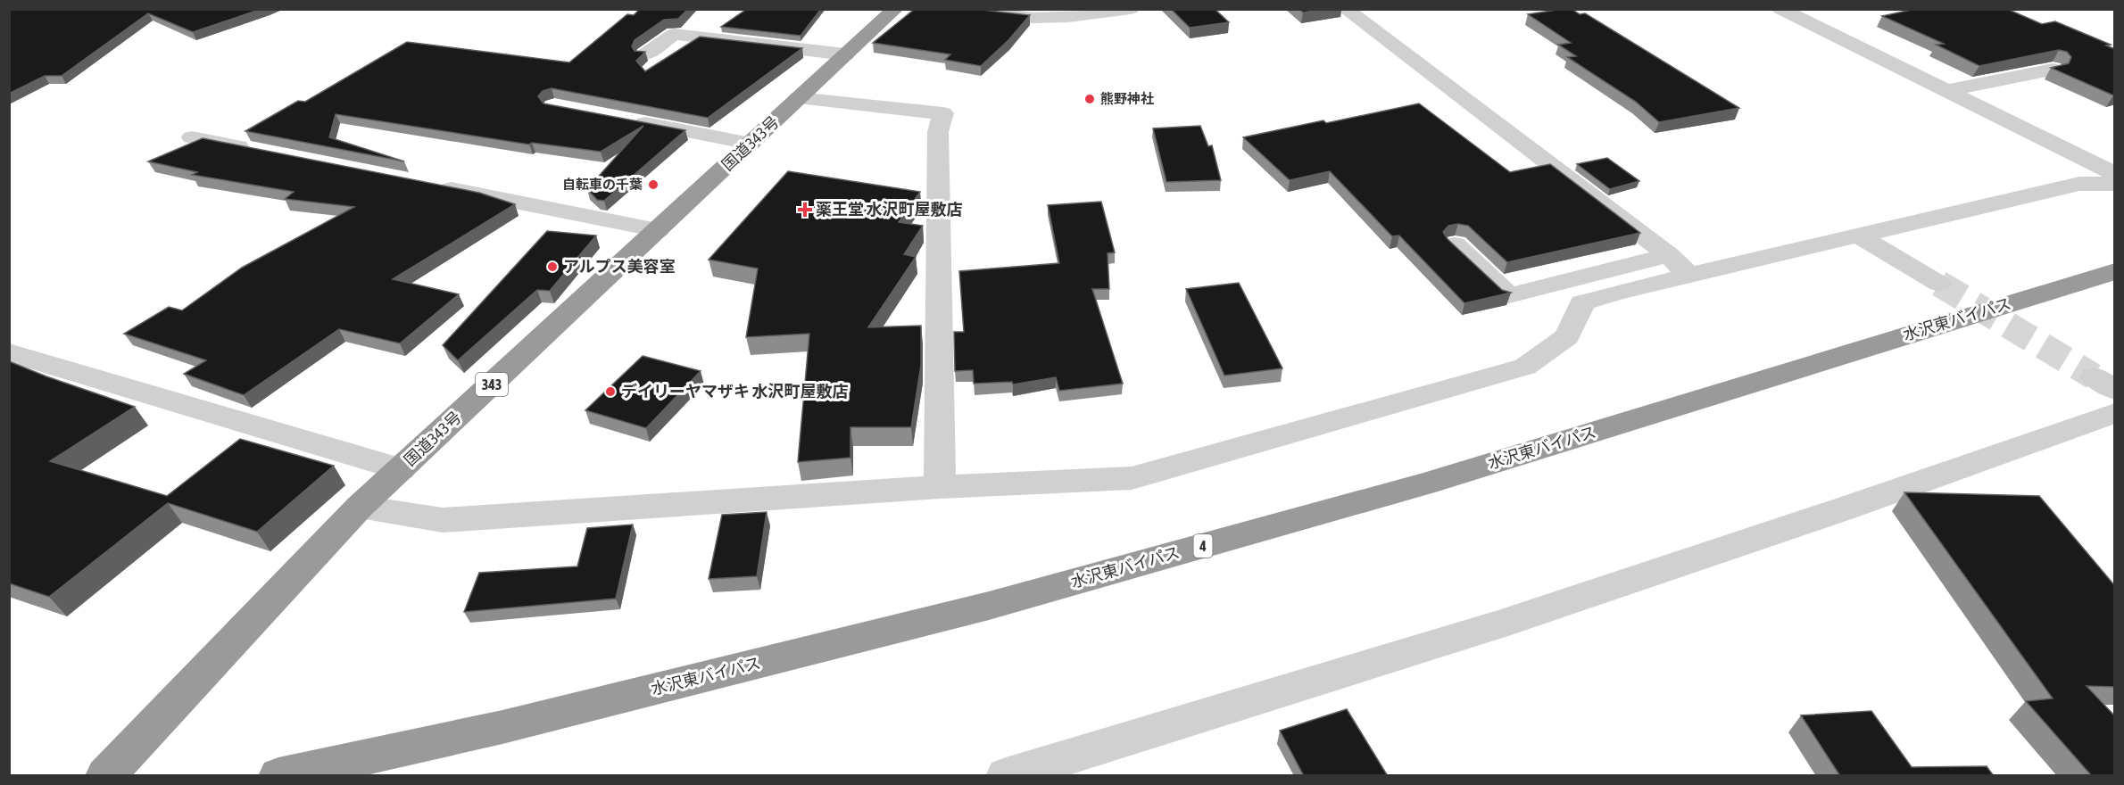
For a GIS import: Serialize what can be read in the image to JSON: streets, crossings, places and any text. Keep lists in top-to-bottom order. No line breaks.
{"streets":{"highway":["国道343号","水沢東バイパス","343","4"]},"places":{"other":["熊野神社","自転車の千葉","アルプス美容室","デイリーヤマザキ 水沢町屋敷店"],"health":["薬王堂 水沢町屋敷店"]}}
